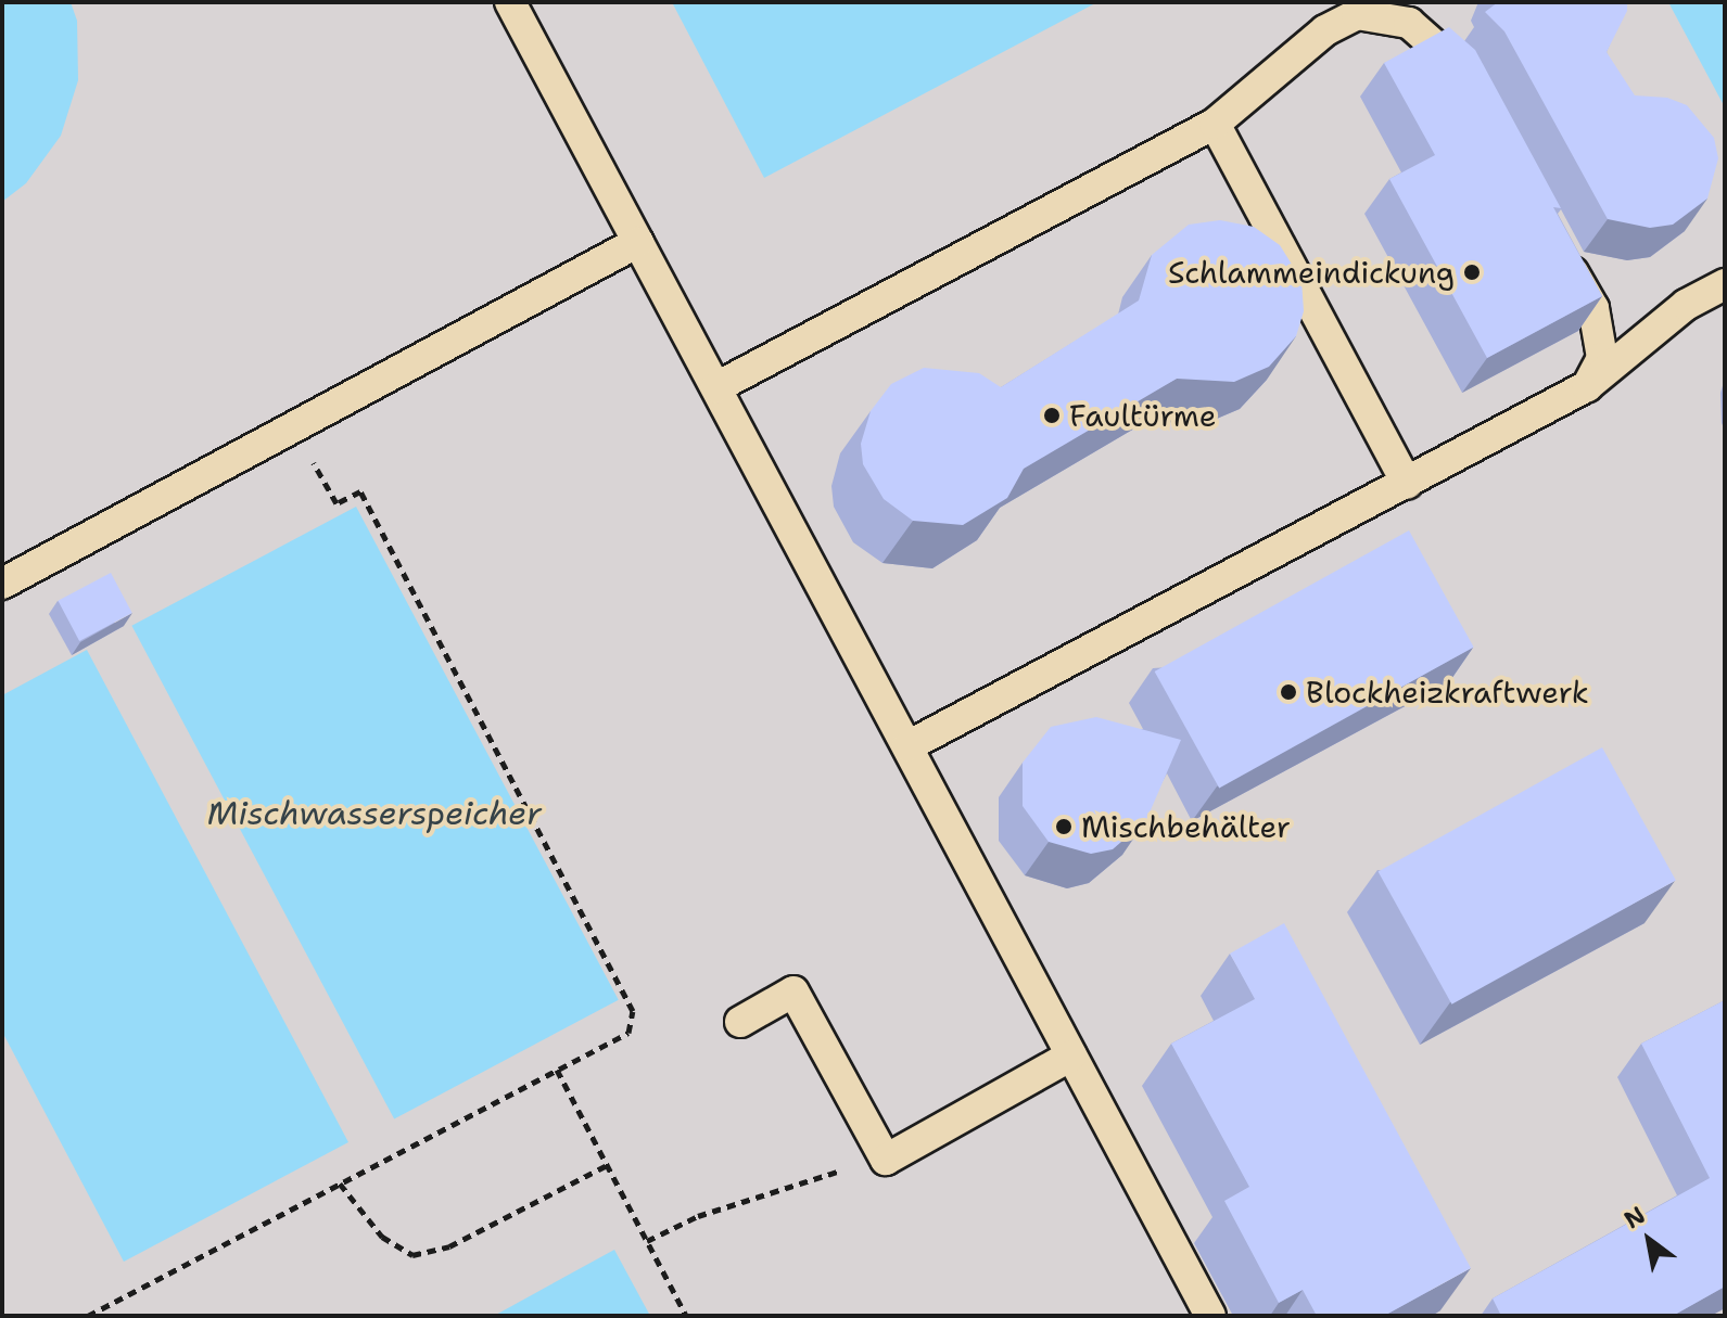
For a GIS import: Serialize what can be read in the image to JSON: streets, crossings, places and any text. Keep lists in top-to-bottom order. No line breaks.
{"water":["Mischwasserspeicher"],"places":["Schlammeindickung","Faultürme","Blockheizkraftwerk","Mischbehälter"],"north":"top left"}
